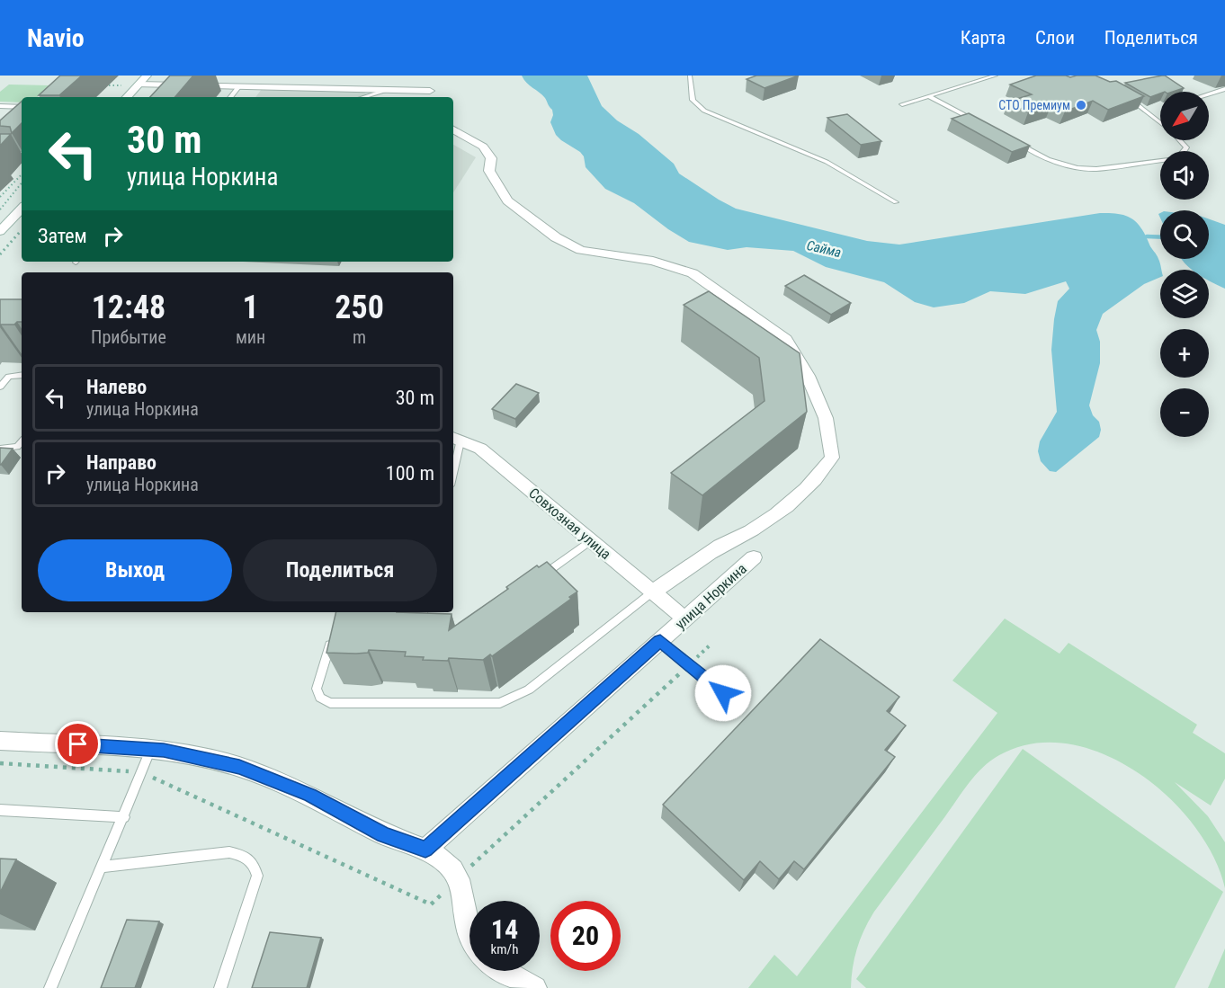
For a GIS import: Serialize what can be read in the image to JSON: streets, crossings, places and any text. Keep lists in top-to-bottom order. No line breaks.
{"streets":{"street":["Совхозная улица","улица Норкина"]},"crossings":[["Совхозная улица","улица Норкина"]],"water":["Сайма"],"places":["СТО Премиум"],"north":"bottom left","page":{"header":"Navio","nav":["Карта","Слои","Поделиться"],"map_buttons":["+","−"],"turn":["30 m","улица Норкина"],"then":"Затем","eta":["12:48","Прибытие","1","мин","250","m"],"list":[{"name":"Налево","note":"улица Норкина","value":"30 m"},{"name":"Направо","note":"улица Норкина","value":"100 m"}],"buttons":["Выход","Поделиться"],"speed":"14 km/h","limit":"20"}}
